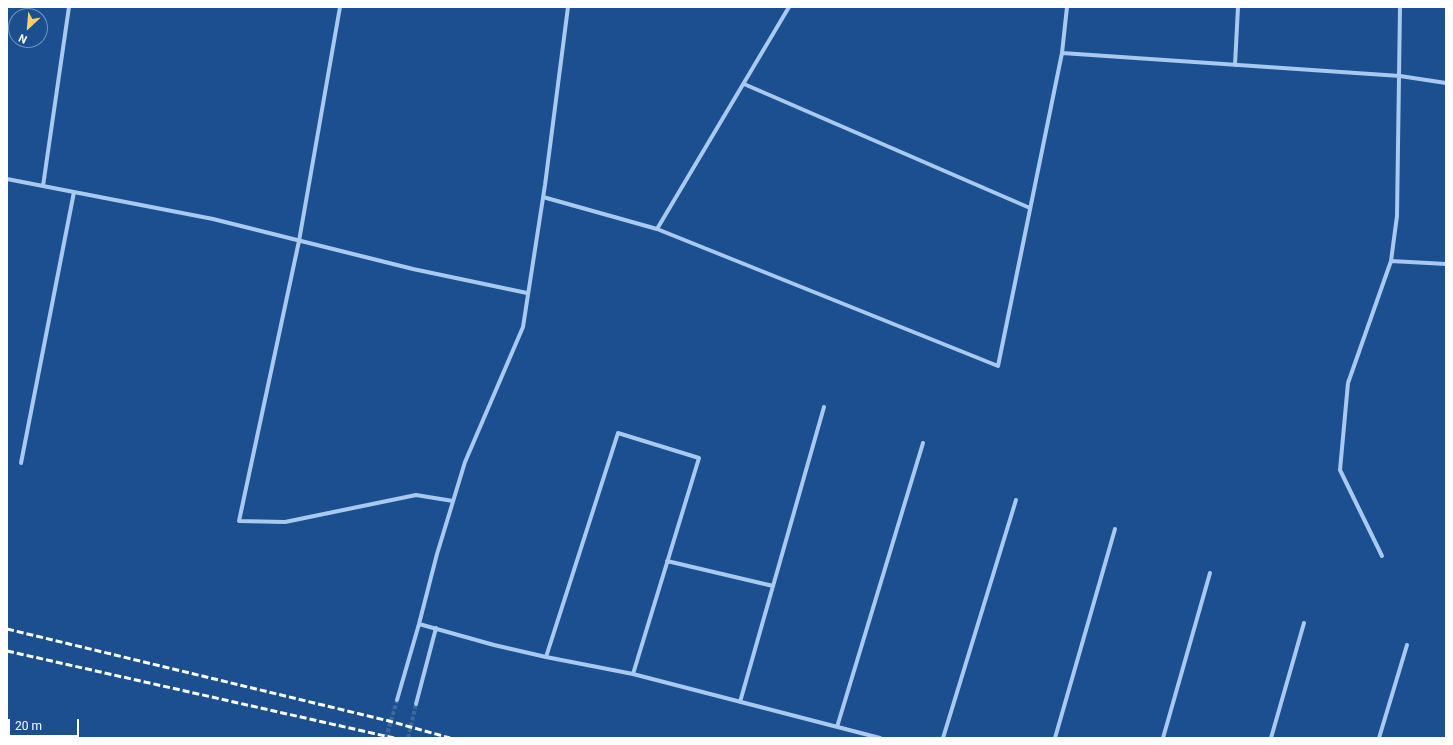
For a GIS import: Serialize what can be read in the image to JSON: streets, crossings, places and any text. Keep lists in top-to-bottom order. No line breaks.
{"scale_bar":"20 m","north":"bottom left"}
